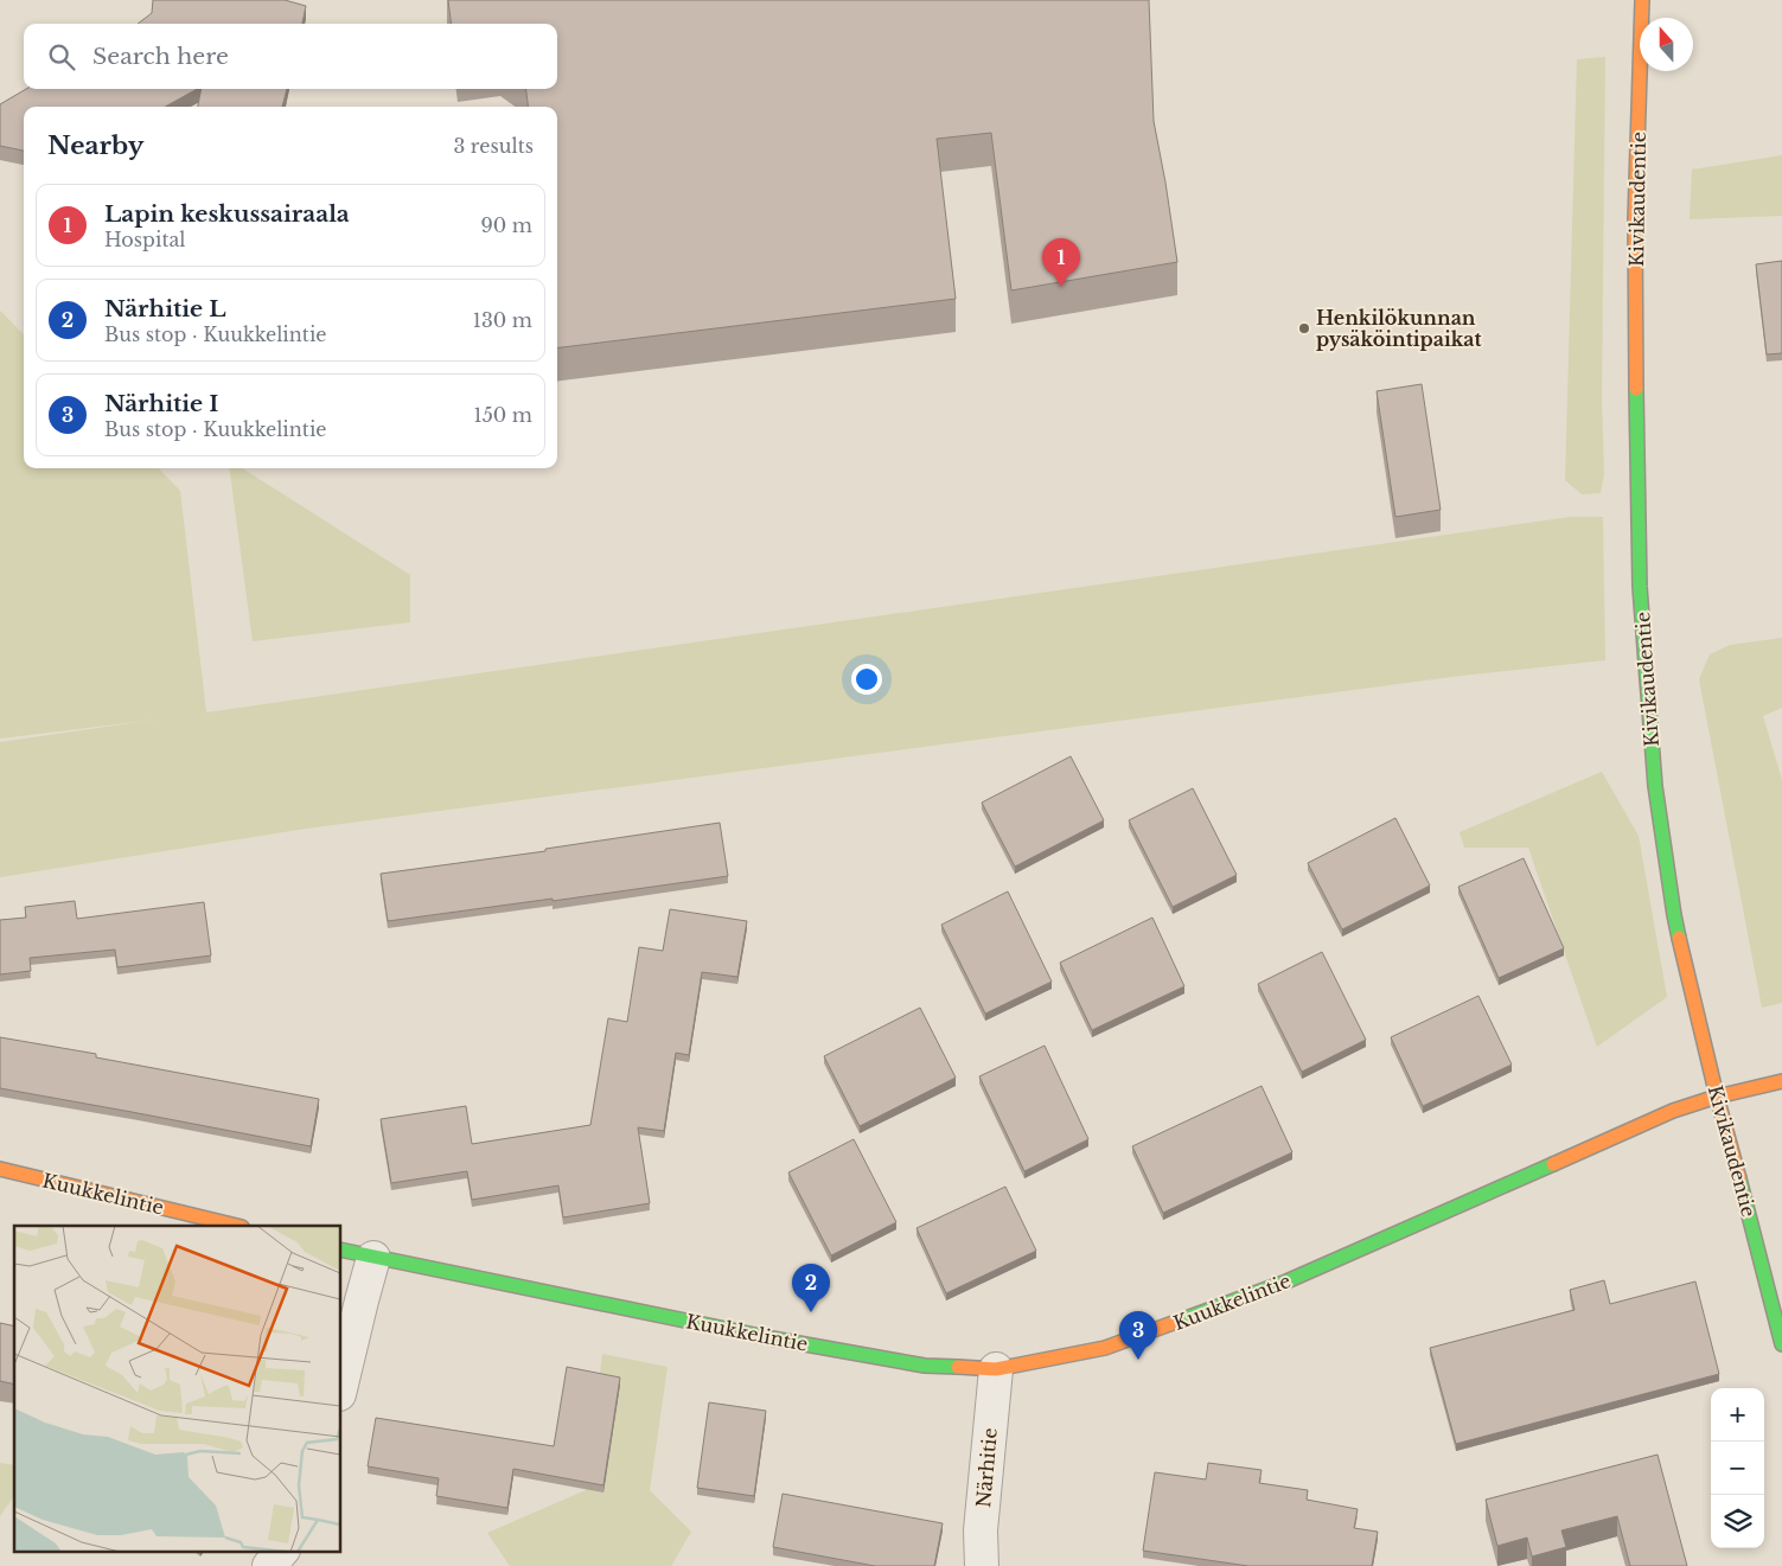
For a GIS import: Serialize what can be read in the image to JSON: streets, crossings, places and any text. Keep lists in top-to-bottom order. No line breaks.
{"streets":{"street":["Kivikaudentie","Kuukkelintie","Närhitie"]},"crossings":[["Kivikaudentie","Kuukkelintie"],["Kuukkelintie","Närhitie"]],"places":["Henkilökunnan pysäköintipaikat"],"north":"top","page":{"search":"Search here","heading":["Nearby","3 results"],"list":[{"mark":"1","name":"Lapin keskussairaala","note":"Hospital","value":"90 m"},{"mark":"2","name":"Närhitie L","note":"Bus stop · Kuukkelintie","value":"130 m"},{"mark":"3","name":"Närhitie I","note":"Bus stop · Kuukkelintie","value":"150 m"}],"pins":["1","2","3"],"map_buttons":["+","−"]}}
